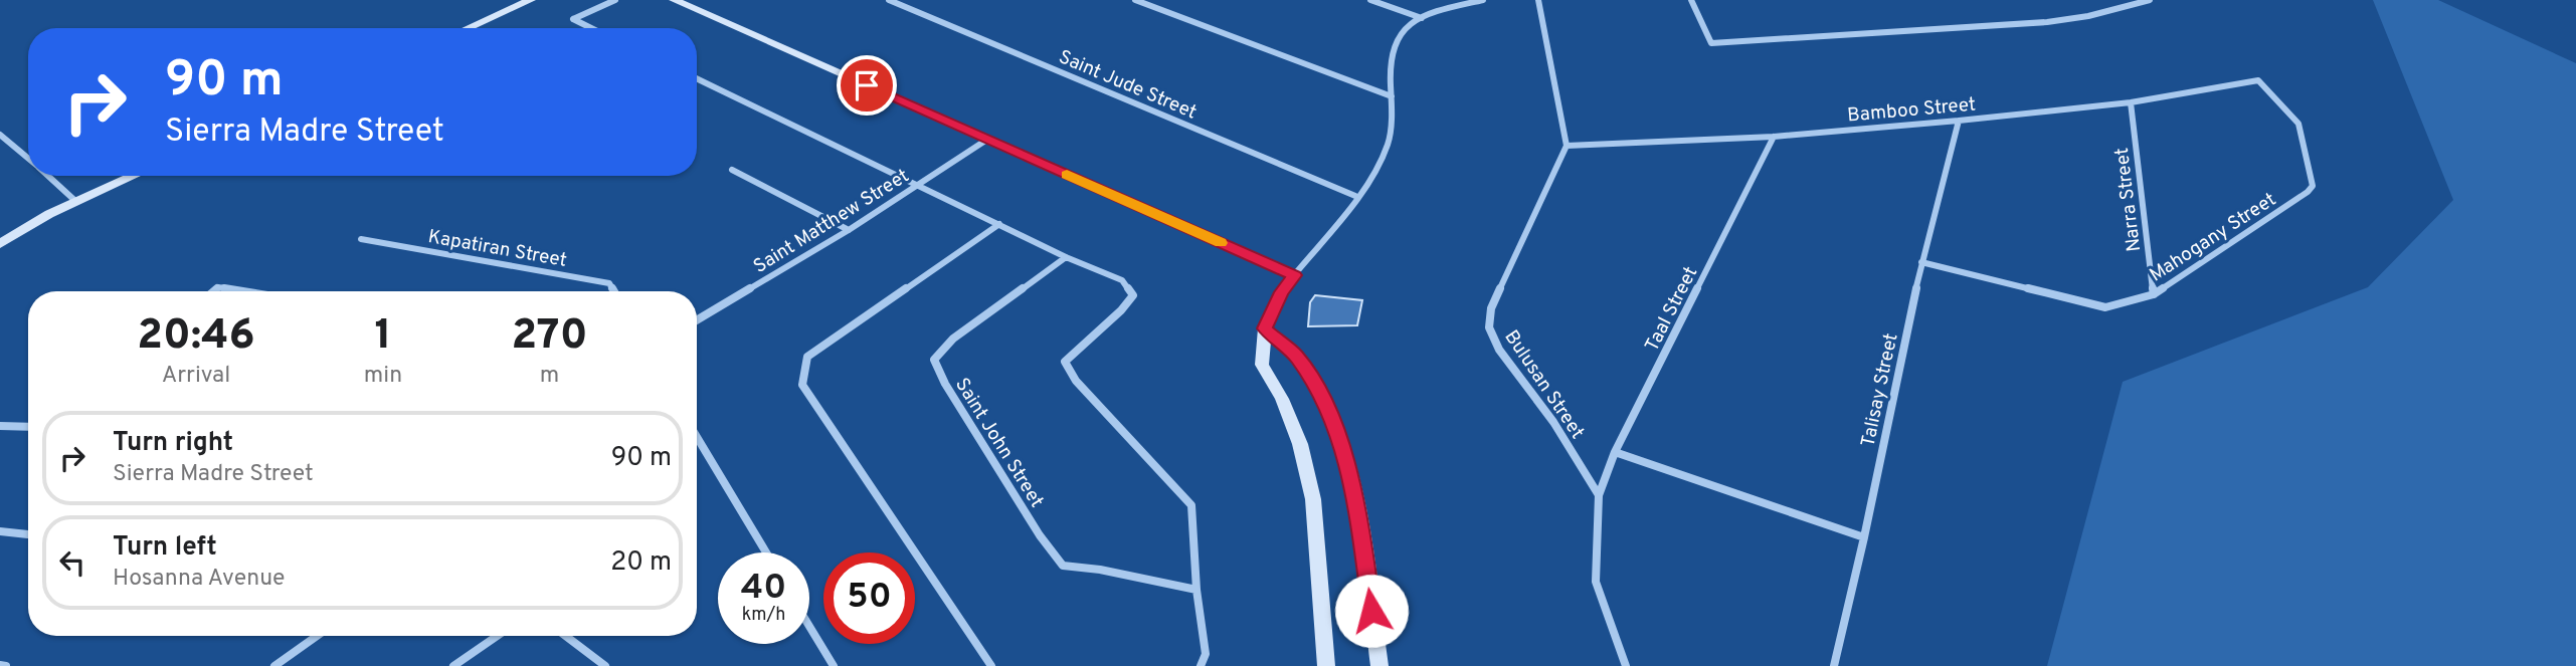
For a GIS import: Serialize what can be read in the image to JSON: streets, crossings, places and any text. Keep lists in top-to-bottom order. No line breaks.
{"streets":{"street":["Saint Jude Street","Bamboo Street","Narra Street","Saint Matthew Street","Mahogany Street","Kapatiran Street","Taal Street","Bulusan Street","Talisay Street","Saint John Street"]},"crossings":[["Bamboo Street","Narra Street"],["Bamboo Street","Mahogany Street"],["Bamboo Street","Taal Street"],["Bamboo Street","Bulusan Street"],["Bamboo Street","Talisay Street"],["Narra Street","Mahogany Street"],["Mahogany Street","Talisay Street"],["Taal Street","Bulusan Street"]],"page":{"turn":["90 m","Sierra Madre Street"],"eta":["20:46","Arrival","1","min","270","m"],"list":[{"name":"Turn right","note":"Sierra Madre Street","value":"90 m"},{"name":"Turn left","note":"Hosanna Avenue","value":"20 m"}],"speed":"40 km/h","limit":"50"}}
